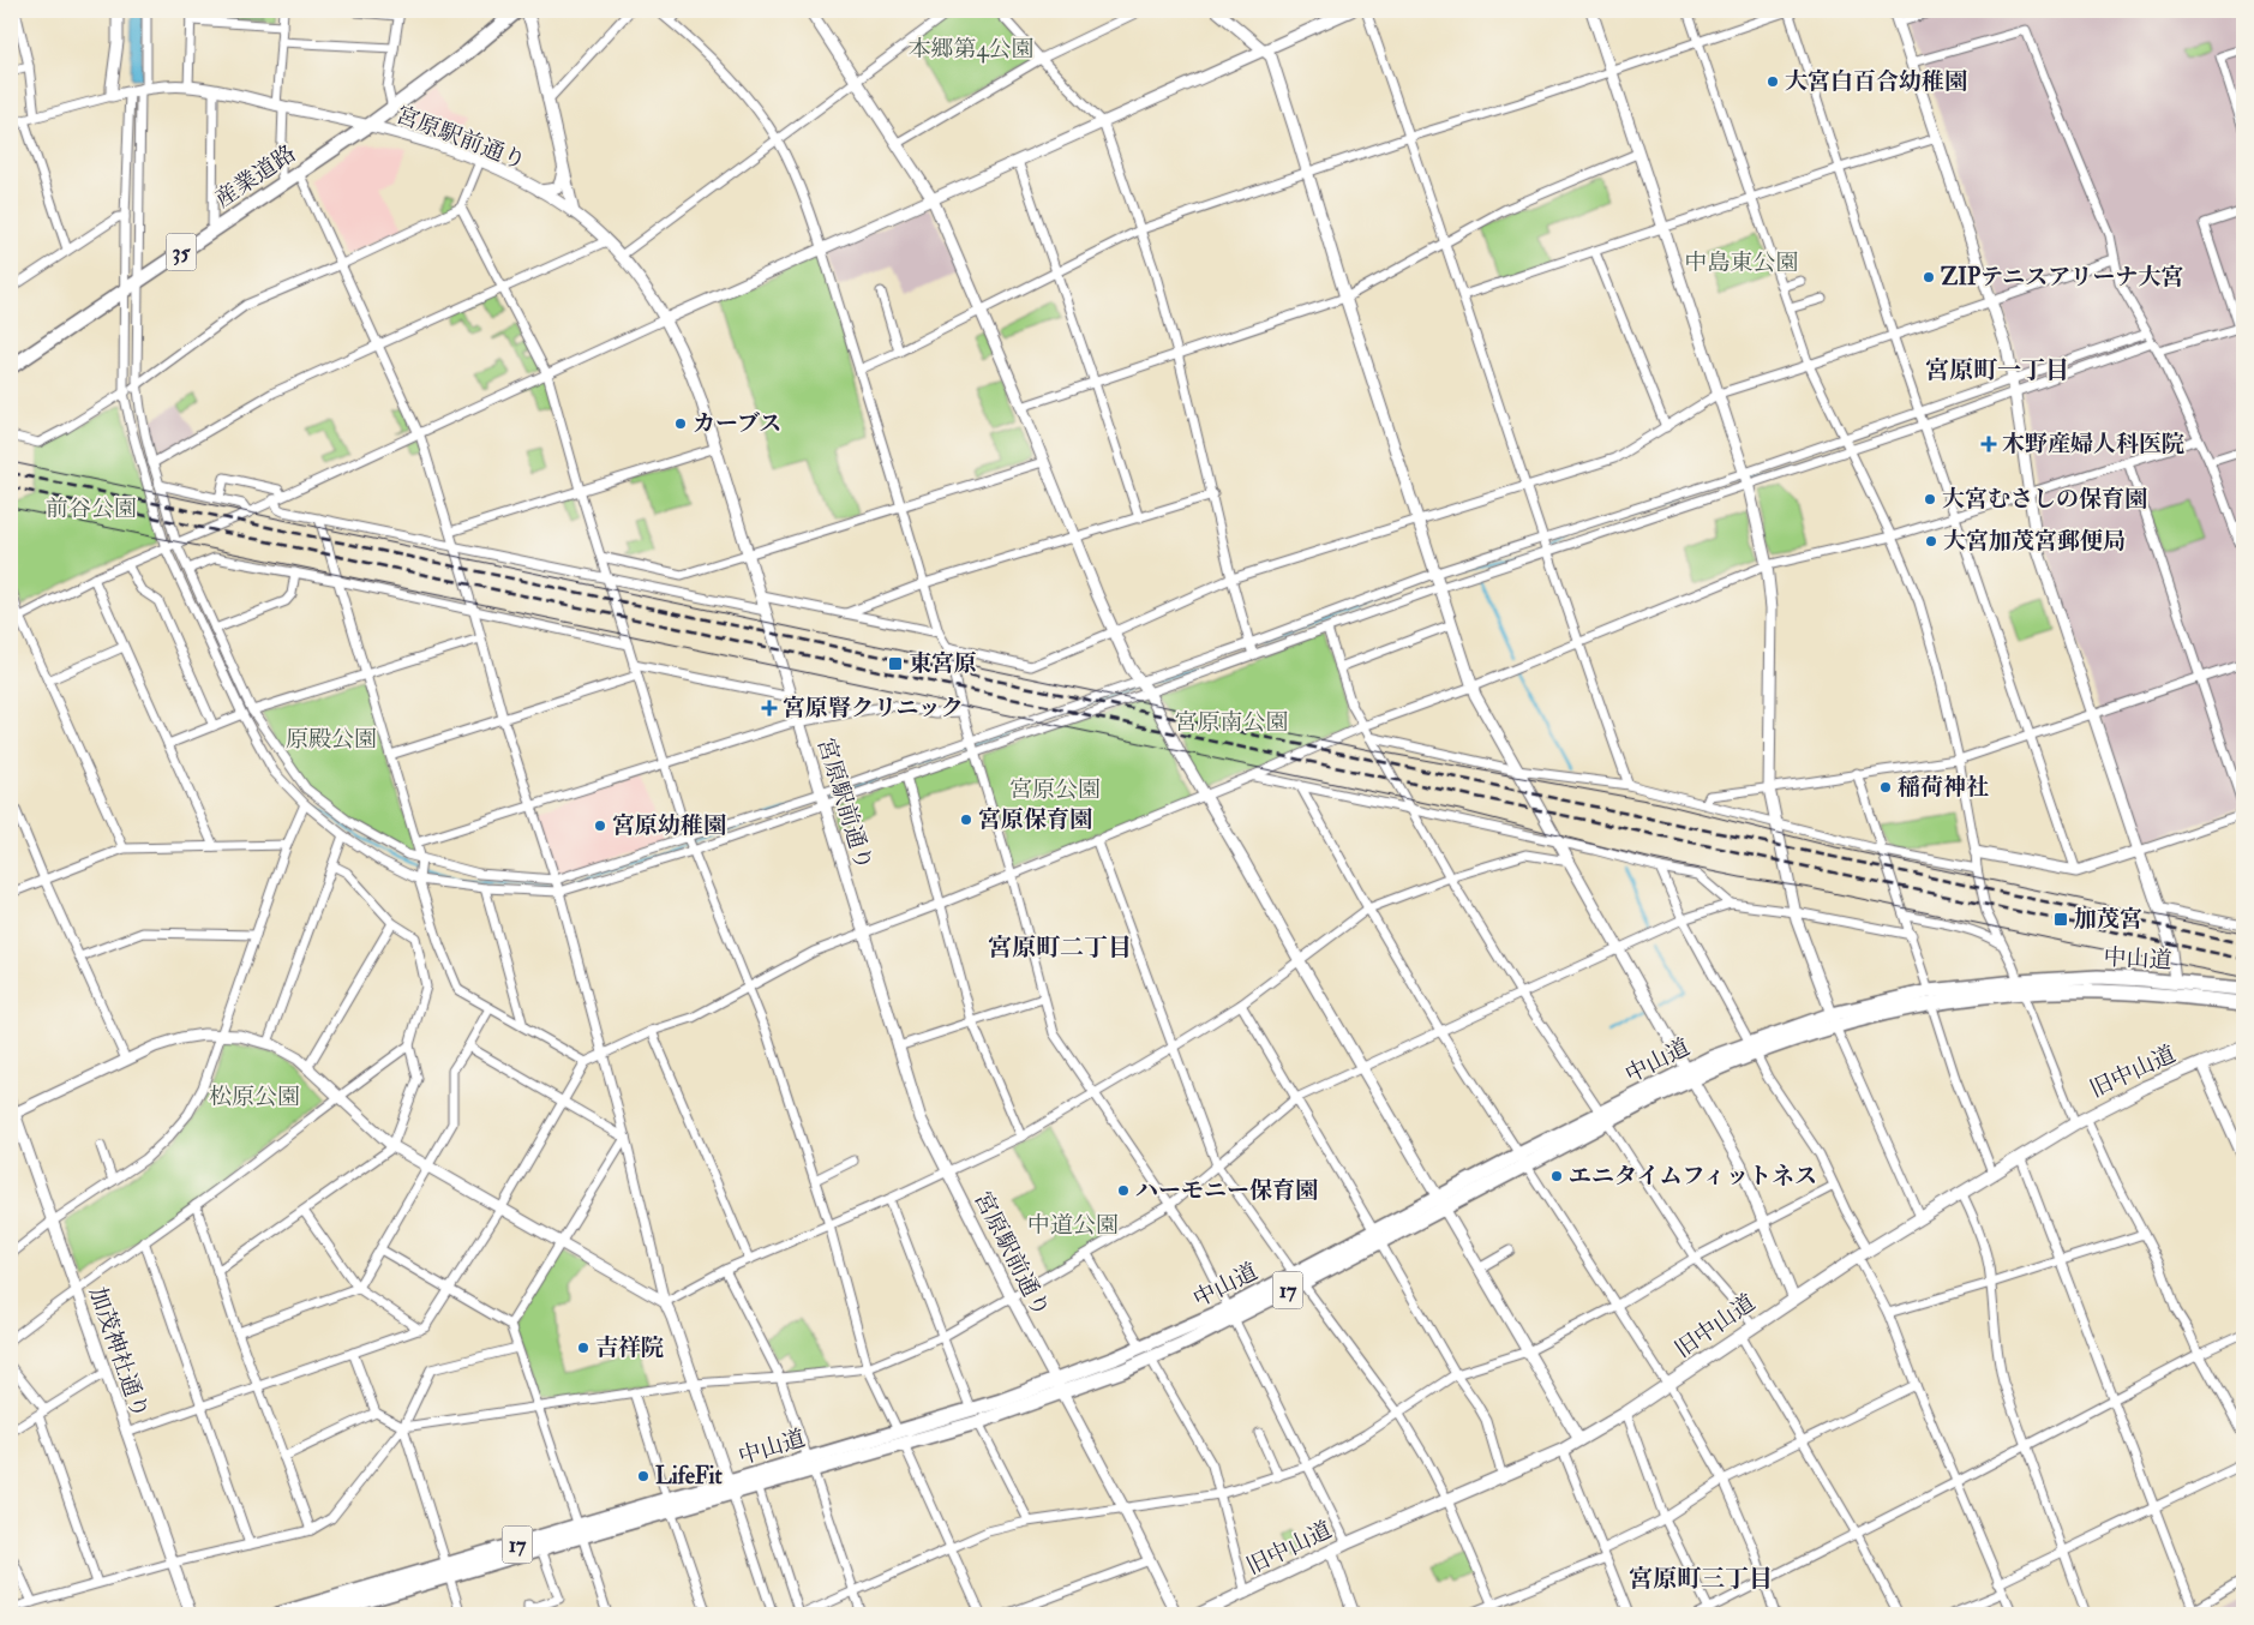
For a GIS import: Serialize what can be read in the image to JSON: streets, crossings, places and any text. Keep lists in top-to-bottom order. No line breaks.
{"streets":{"main road":["産業道路","35","中山道","旧中山道","17"],"street":["宮原駅前通り","加茂神社通り"]},"crossings":[["宮原駅前通り","産業道路"],["宮原駅前通り","中山道"]],"districts":["宮原町一丁目","宮原町二丁目","宮原町三丁目"],"parks":["本郷第4公園","中島東公園","前谷公園","宮原南公園","原殿公園","宮原公園","松原公園","中道公園"],"places":{"other":["大宮白百合幼稚園","ZIPテニスアリーナ大宮","カーブス","大宮むさしの保育園","大宮加茂宮郵便局","稲荷神社","宮原保育園","宮原幼稚園","エニタイムフィットネス","ハーモニー保育園","吉祥院","LifeFit"],"health":["木野産婦人科医院","宮原腎クリニック"],"transit":["東宮原","加茂宮"]}}
